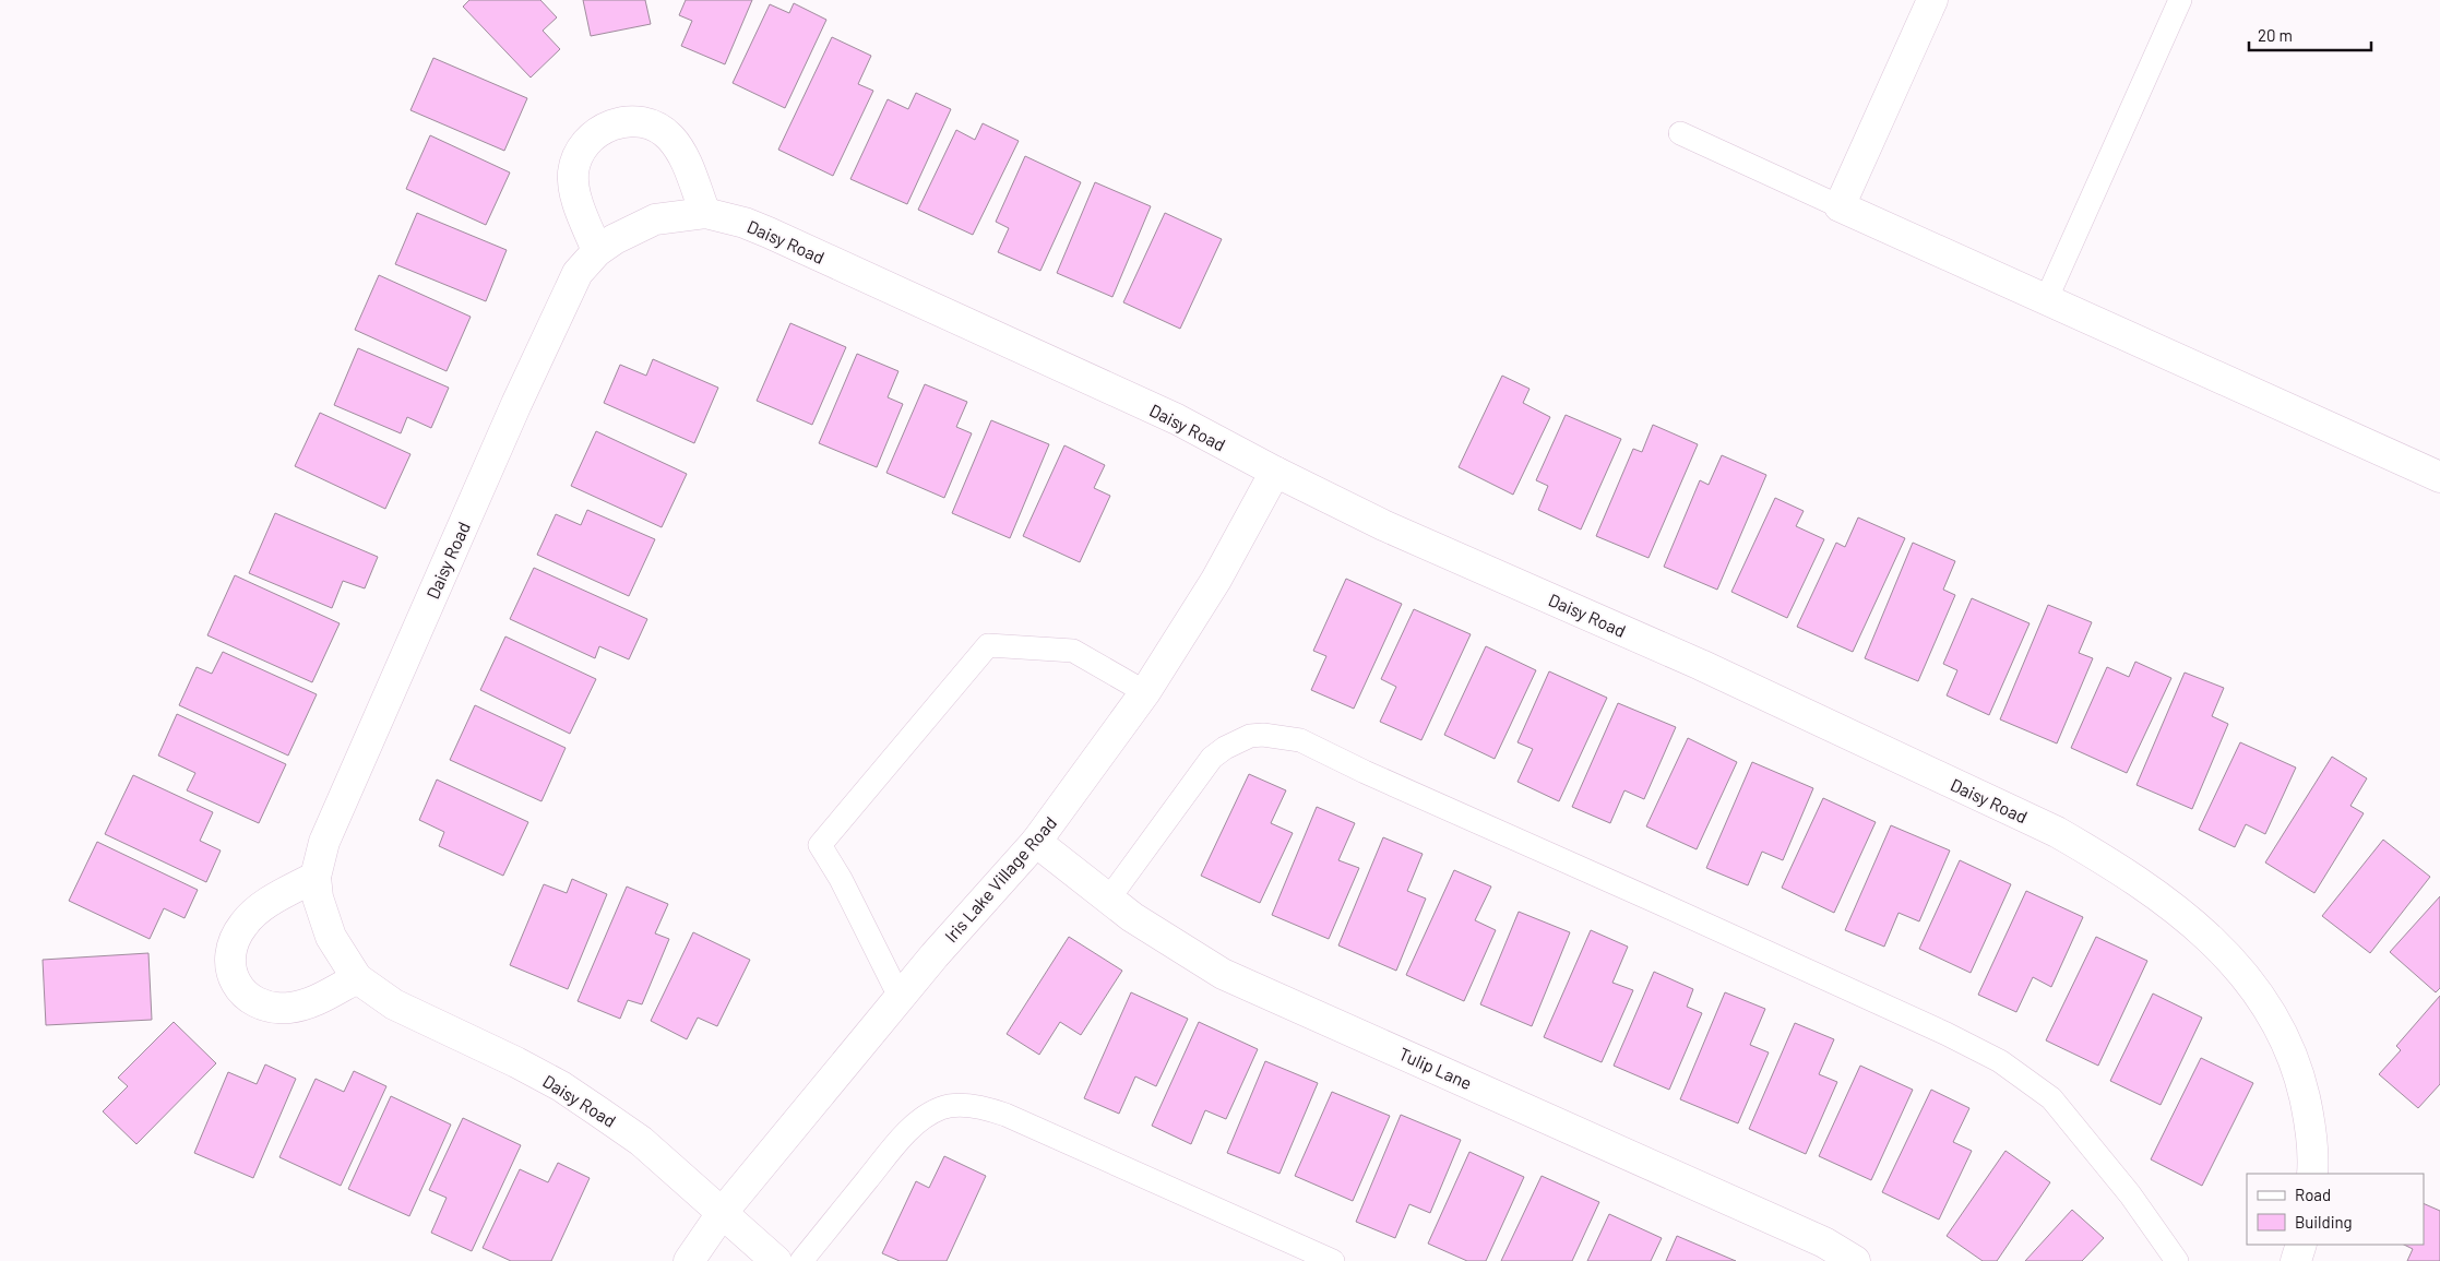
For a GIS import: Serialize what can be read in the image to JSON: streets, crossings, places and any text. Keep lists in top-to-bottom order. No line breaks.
{"streets":{"street":["Daisy Road","Iris Lake Village Road","Tulip Lane"]},"crossings":[["Daisy Road","Iris Lake Village Road"],["Iris Lake Village Road","Tulip Lane"]],"legend":["Road","Building"],"scale_bar":"20 m"}
